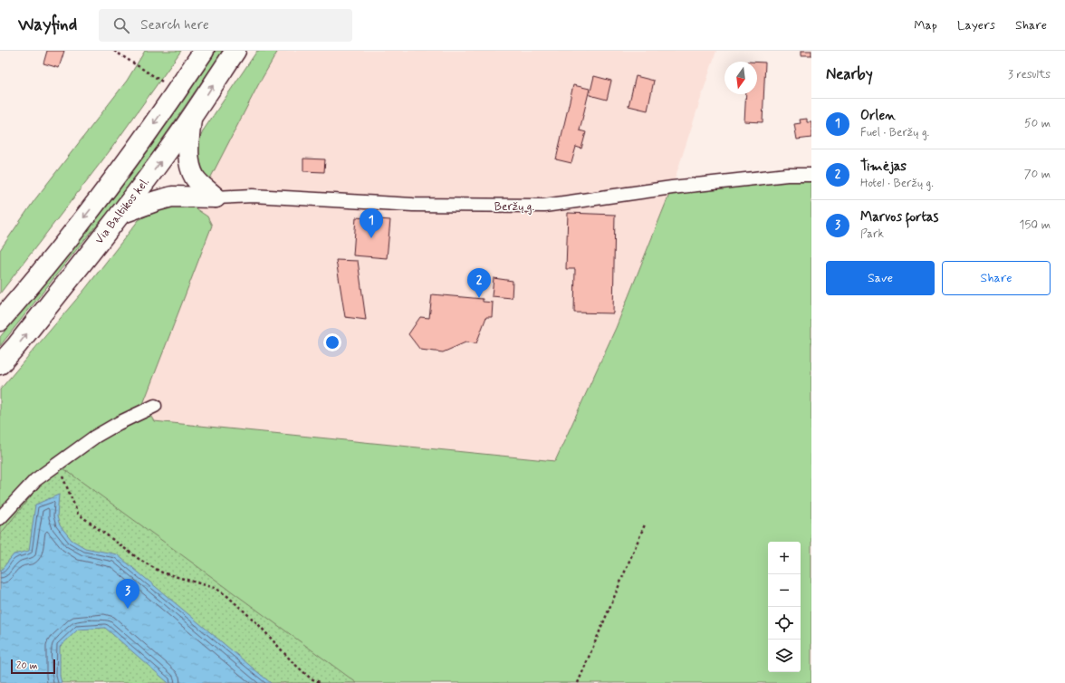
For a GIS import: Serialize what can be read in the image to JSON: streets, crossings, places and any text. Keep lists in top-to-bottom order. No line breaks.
{"streets":{"highway":["Via Baltikos kel."],"street":["Beržų g."]},"scale_bar":"20 m","north":"bottom","page":{"header":"Wayfind","search":"Search here","nav":["Map","Layers","Share"],"heading":["Nearby","3 results"],"list":[{"mark":"1","name":"Orlen","note":"Fuel · Beržų g.","value":"50 m"},{"mark":"2","name":"Timėjas","note":"Hotel · Beržų g.","value":"70 m"},{"mark":"3","name":"Marvos fortas","note":"Park","value":"150 m"}],"pins":["1","2","3"],"buttons":["Save","Share"],"map_buttons":["+","−"],"scale":"20 m"}}
